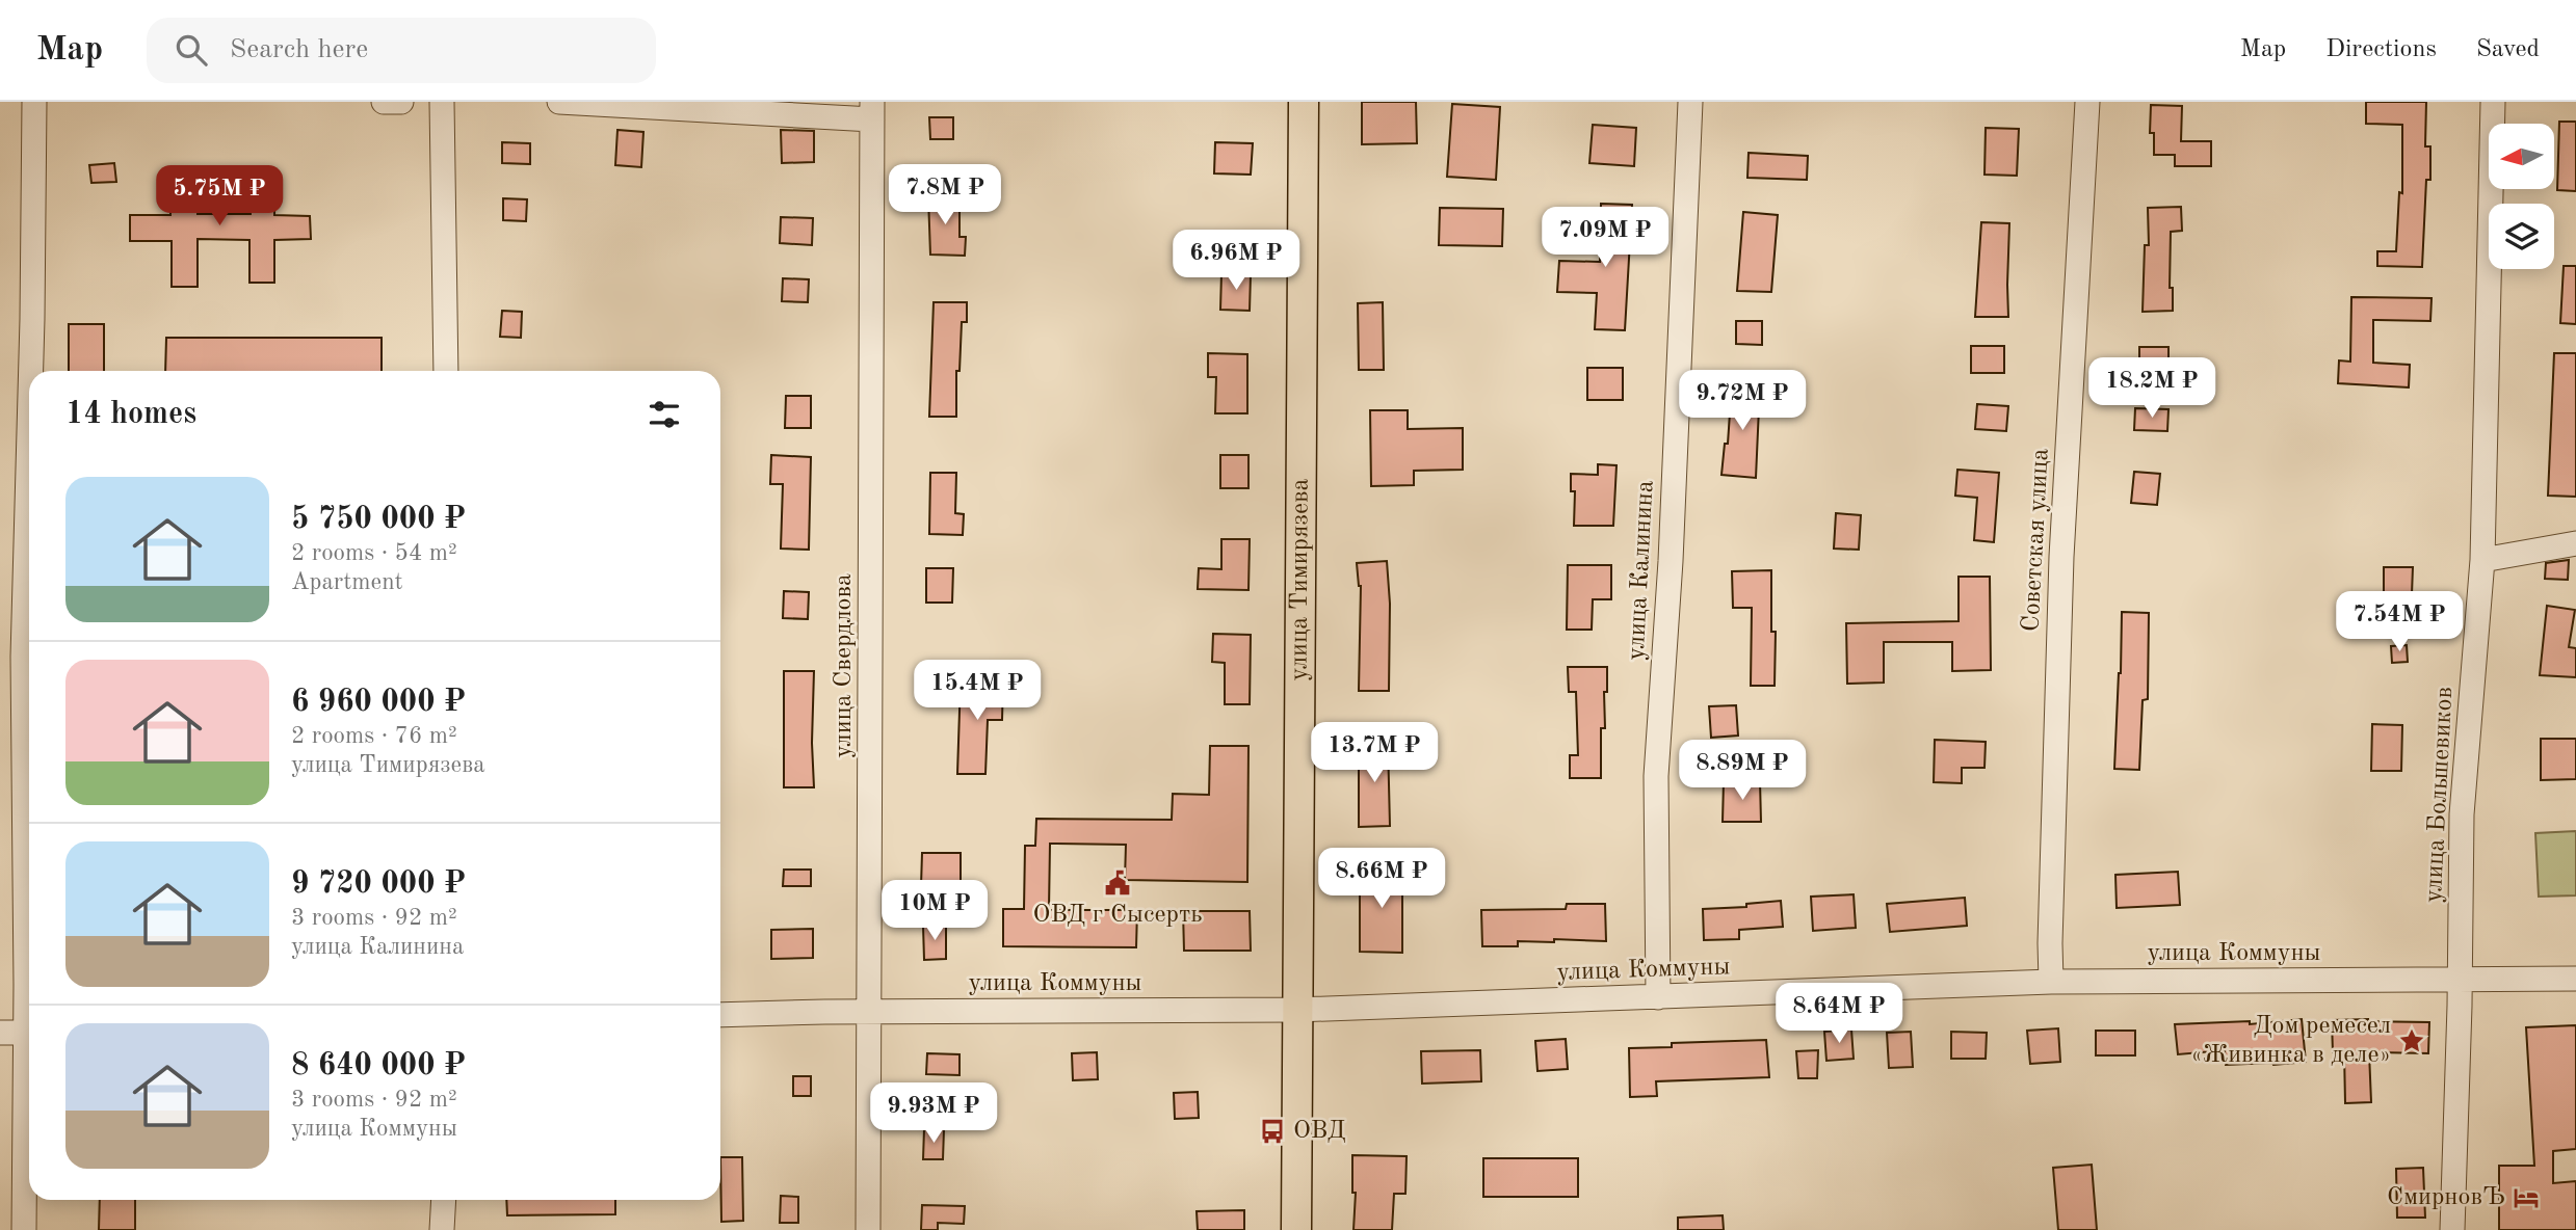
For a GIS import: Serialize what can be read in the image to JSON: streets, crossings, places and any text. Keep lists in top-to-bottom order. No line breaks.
{"streets":{"main road":["улица Тимирязева"],"street":["Советская улица","улица Калинина","улица Свердлова","улица Большевиков","улица Коммуны"]},"crossings":[["Советская улица","улица Коммуны"],["улица Калинина","улица Коммуны"],["улица Тимирязева","улица Коммуны"],["улица Свердлова","улица Коммуны"],["улица Большевиков","улица Коммуны"]],"places":{"public building":["ОВД г Сысерть"],"place":["Дом ремесел «Живинка в деле»"],"bus stop":["ОВД"],"hotel":["СмирновЪ"]},"north":"left","page":{"header":"Map","search":"Search here","nav":["Map","Directions","Saved"],"price":["7.8M ₽","5.75M ₽","7.09M ₽","6.96M ₽","18.2M ₽","9.72M ₽","7.54M ₽","15.4M ₽","13.7M ₽","8.89M ₽","8.66M ₽","10M ₽","8.64M ₽","9.93M ₽"],"heading":"14 homes","list":[{"name":"5 750 000 ₽","note":"2 rooms · 54 m² · Apartment"},{"name":"6 960 000 ₽","note":"2 rooms · 76 m² · улица Тимирязева"},{"name":"9 720 000 ₽","note":"3 rooms · 92 m² · улица Калинина"},{"name":"8 640 000 ₽","note":"3 rooms · 92 m² · улица Коммуны"}]}}
